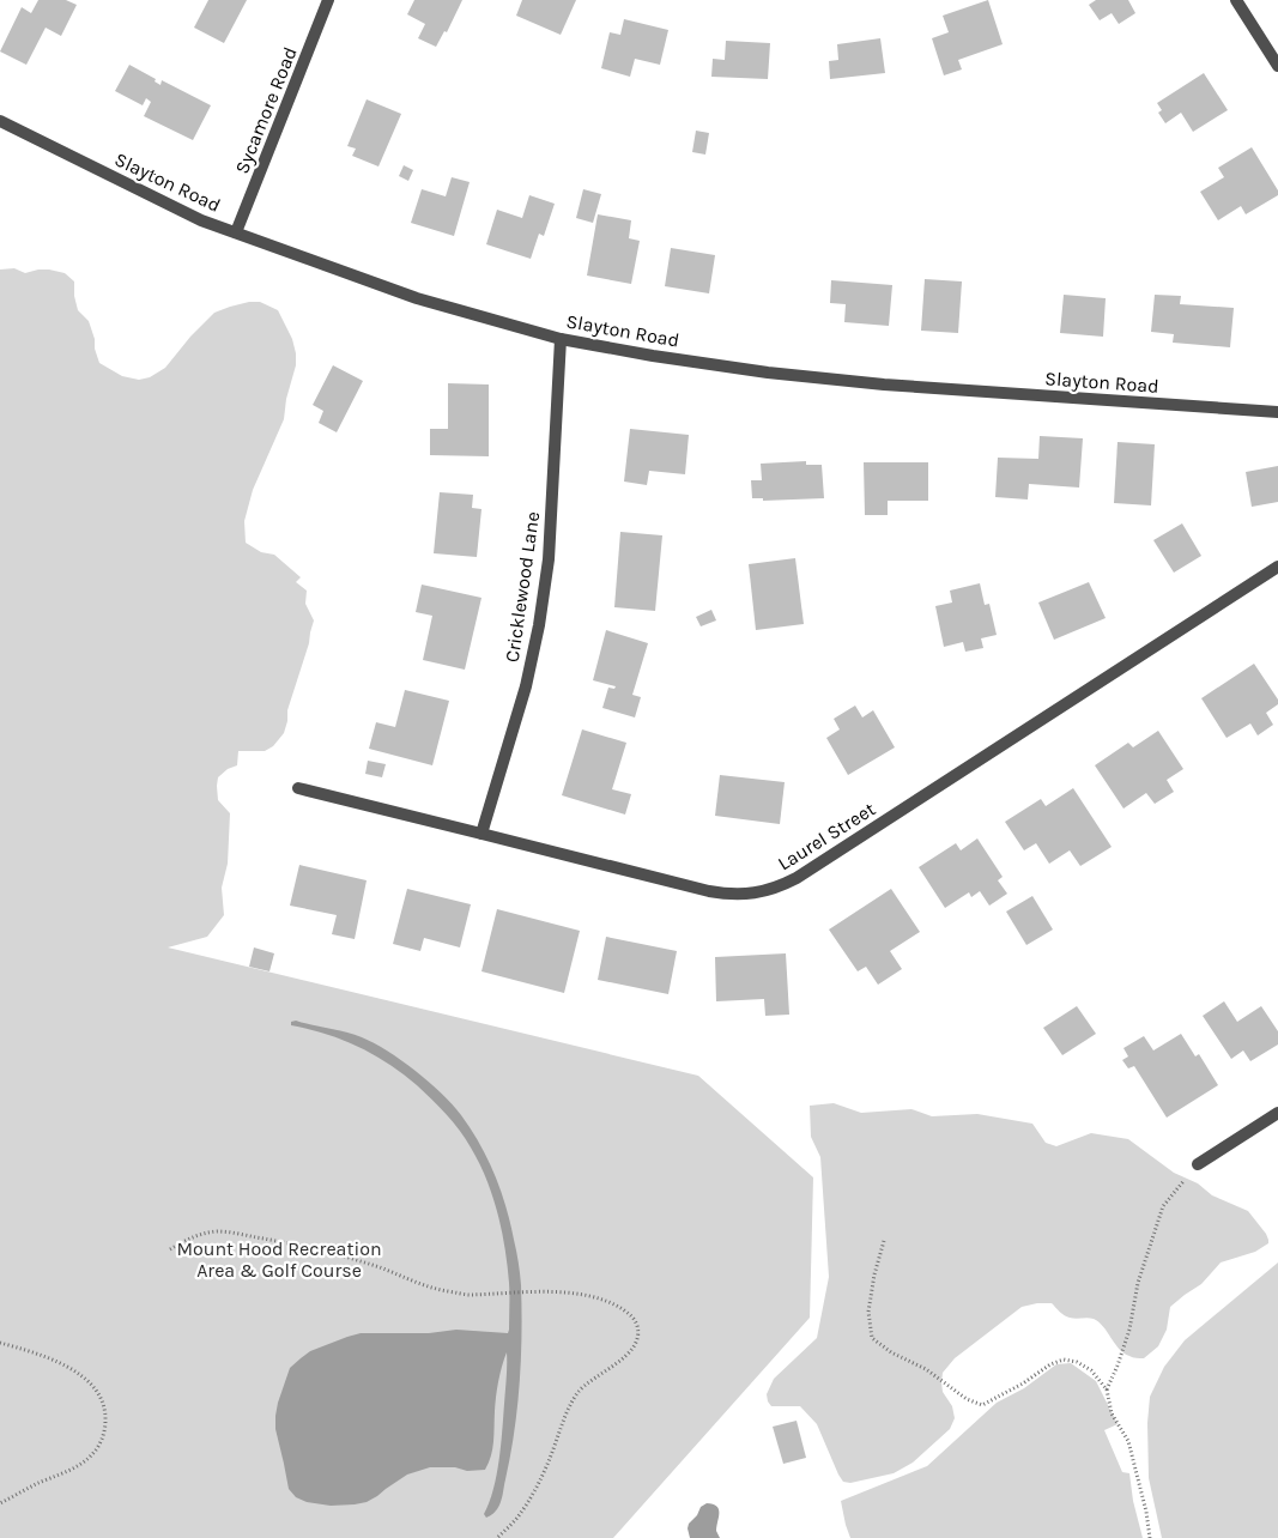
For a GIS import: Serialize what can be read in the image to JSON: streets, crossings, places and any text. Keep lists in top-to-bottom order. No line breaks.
{"streets":{"street":["Sycamore Road","Slayton Road","Cricklewood Lane","Laurel Street"]},"crossings":[["Sycamore Road","Slayton Road"],["Slayton Road","Cricklewood Lane"],["Cricklewood Lane","Laurel Street"]],"parks":["Mount Hood Recreation Area & Golf Course"]}
